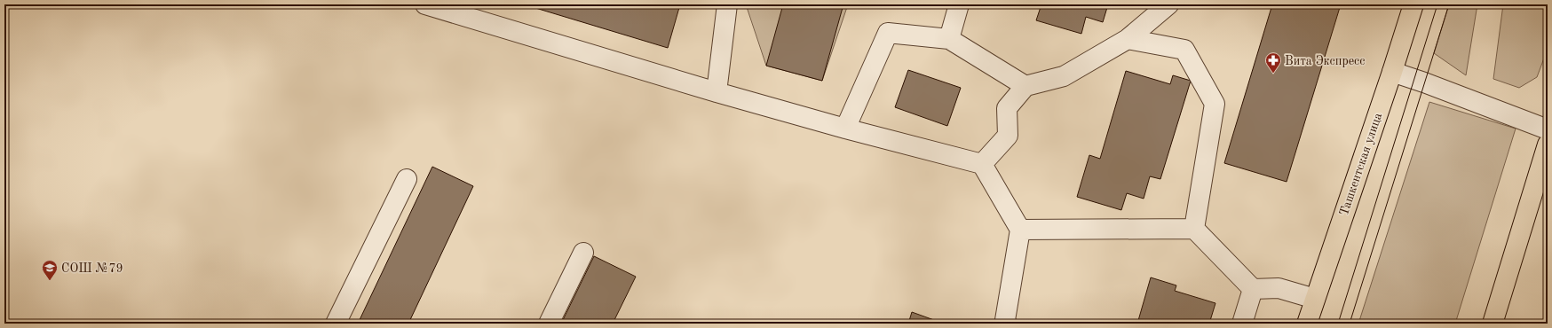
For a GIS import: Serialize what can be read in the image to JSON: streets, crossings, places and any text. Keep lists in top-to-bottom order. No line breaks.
{"streets":{"main road":["Ташкентская улица"]},"places":{"pharmacy":["Вита Экспресс"],"school or university":["СОШ №79"]}}
